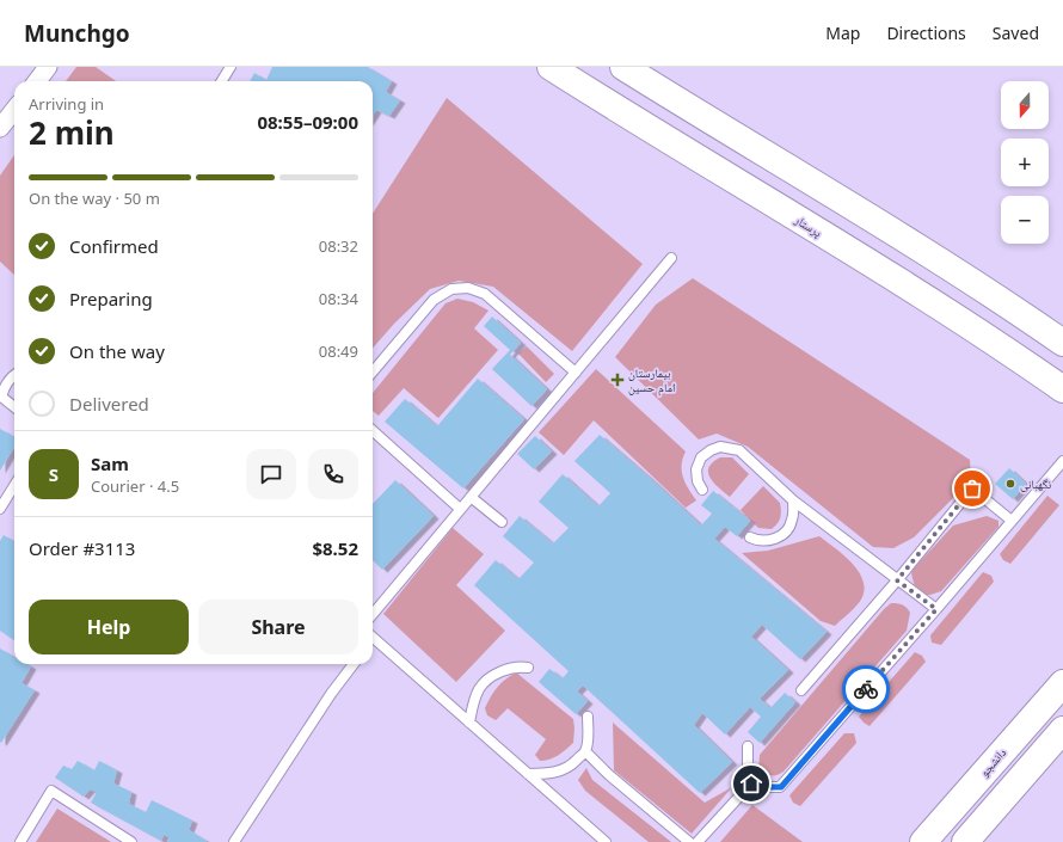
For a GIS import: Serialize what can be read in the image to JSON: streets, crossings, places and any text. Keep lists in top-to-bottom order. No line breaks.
{"streets":{"main road":["پرستار","دانشجو"]},"places":{"health":["بیمارستان امام حسین"],"other":["نگهبانی"]},"north":"bottom","page":{"header":"Munchgo","nav":["Map","Directions","Saved"],"map_buttons":["+","−"],"heading":["2 min","Arriving in","08:55–09:00"],"panel":["Sam","Courier · 4.5","Order #3113","$8.52"],"bar":"On the way · 50 m","list":[["Confirmed","08:32"],["Preparing","08:34"],["On the way","08:49"],"Delivered"],"round":"S","buttons":["Help","Share"]}}
